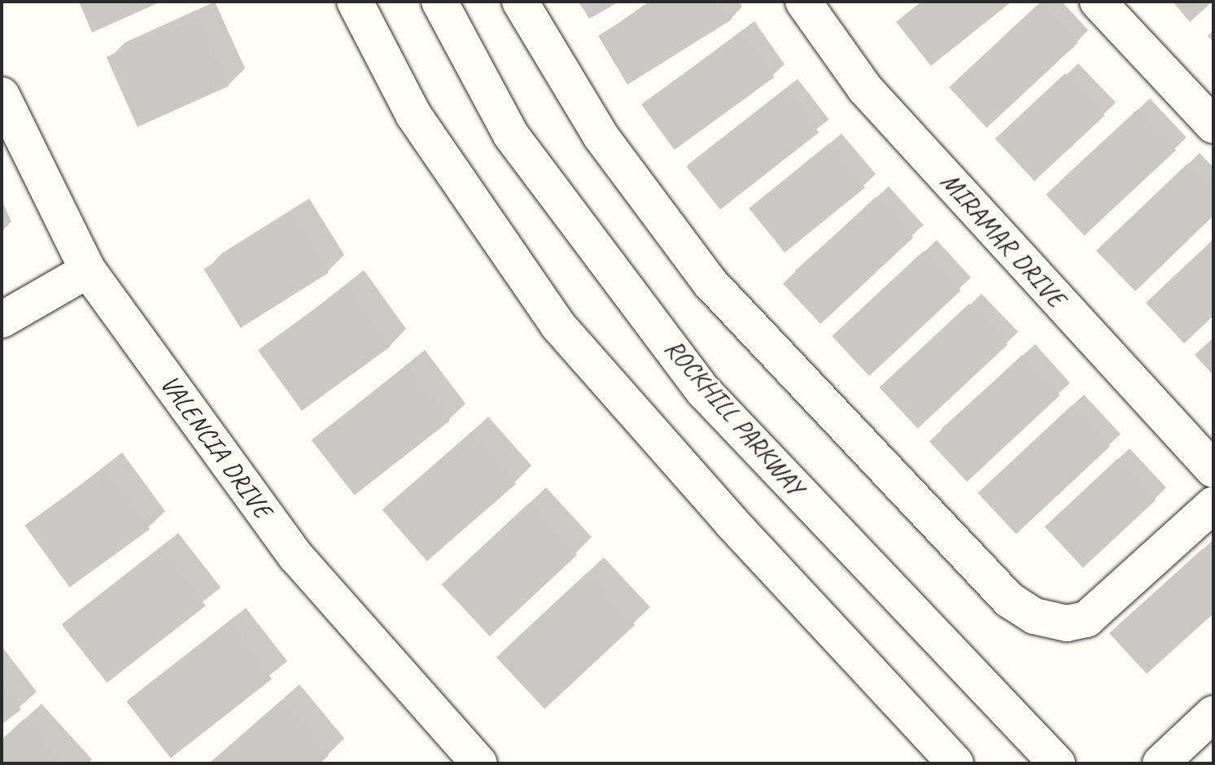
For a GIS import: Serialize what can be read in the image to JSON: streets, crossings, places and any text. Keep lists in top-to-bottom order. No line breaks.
{"streets":{"street":["MIRAMAR DRIVE","ROCKHILL PARKWAY","VALENCIA DRIVE"]}}
